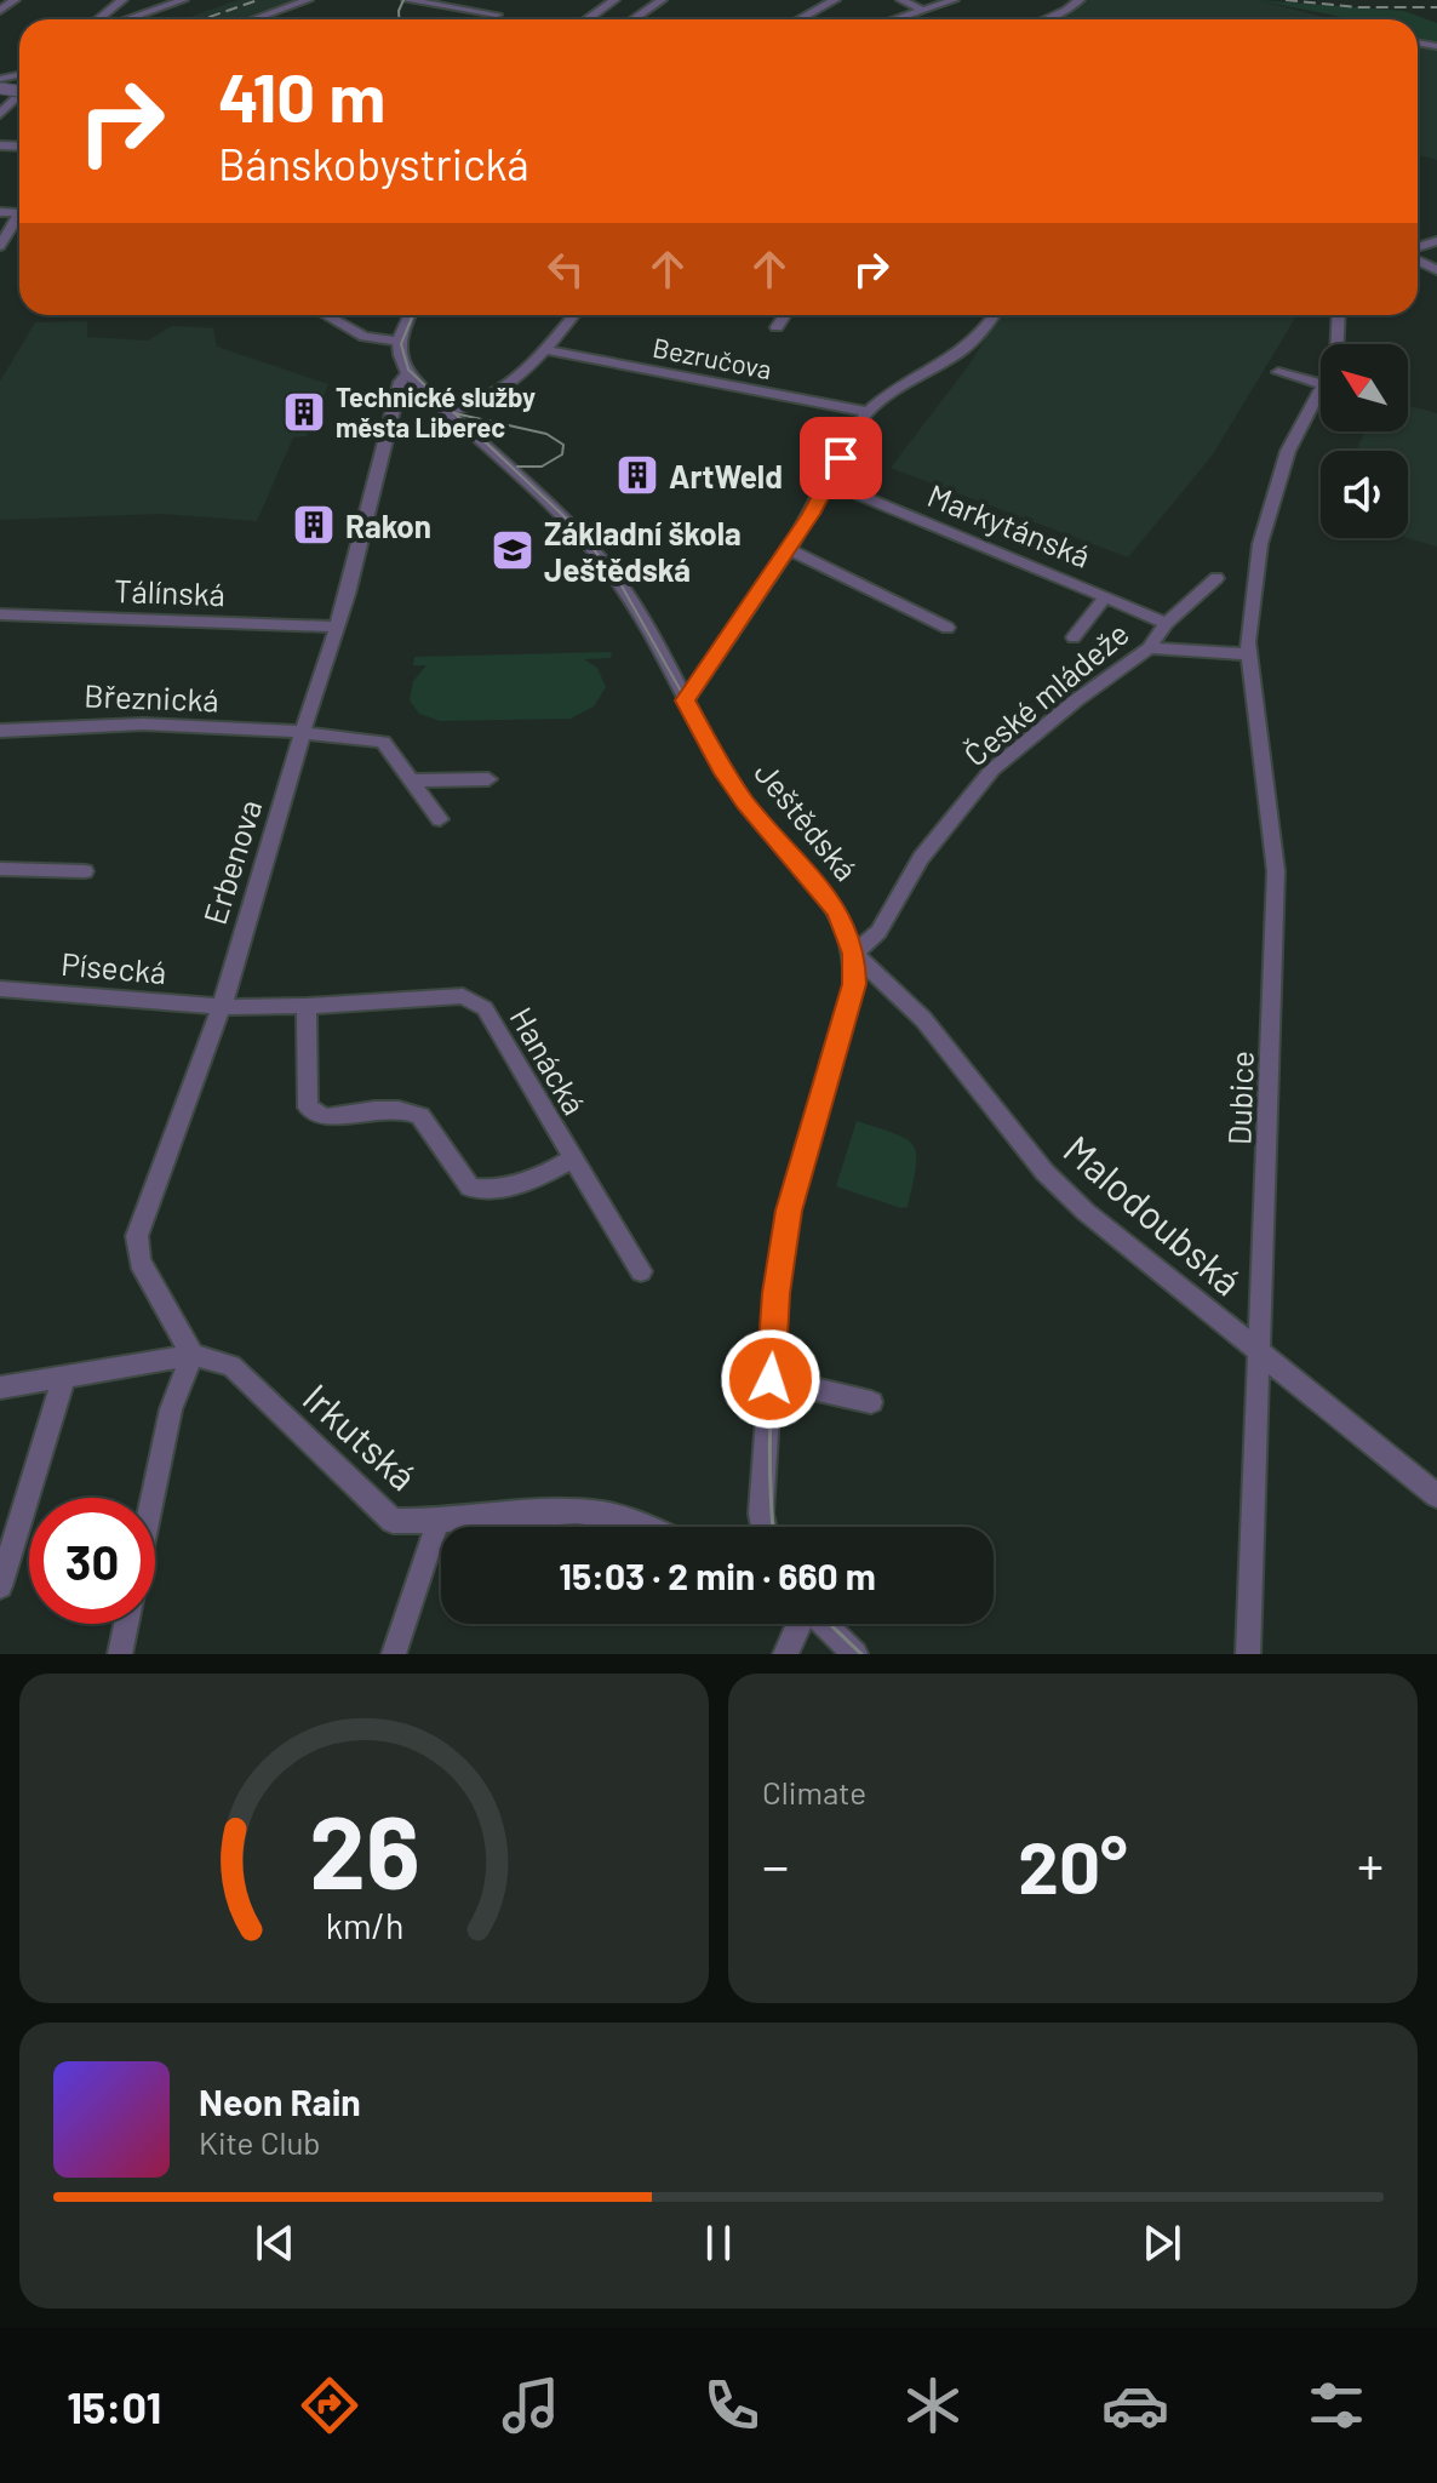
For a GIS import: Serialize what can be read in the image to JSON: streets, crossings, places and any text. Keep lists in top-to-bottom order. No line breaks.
{"streets":{"street":["Bezručova","Markytánská","Tálínská","České mládeže","Březnická","Ještědská","Erbenova","Písecká","Hanácká","Dubice","Malodoubská","Irkutská"]},"crossings":[["Markytánská","České mládeže"],["Tálínská","Erbenova"],["České mládeže","Ještědská"],["České mládeže","Malodoubská"],["Březnická","Erbenova"],["Ještědská","Erbenova"],["Ještědská","Malodoubská"],["Erbenova","Písecká"],["Erbenova","Hanácká"],["Erbenova","Irkutská"],["Písecká","Hanácká"],["Dubice","Malodoubská"]],"places":{"building":["Technické služby města Liberec","ArtWeld","Rakon"],"school or university":["Základní škola Ještědská"]},"north":"top left","page":{"turn":["410 m","Bánskobystrická"],"limit":"30","trip":"15:03 · 2 min · 660 m","tile":"Climate","heat":["−","20°","+"],"song":["Neon Rain","Kite Club"],"tabs":"15:01","gauge":["26","km/h"]}}
